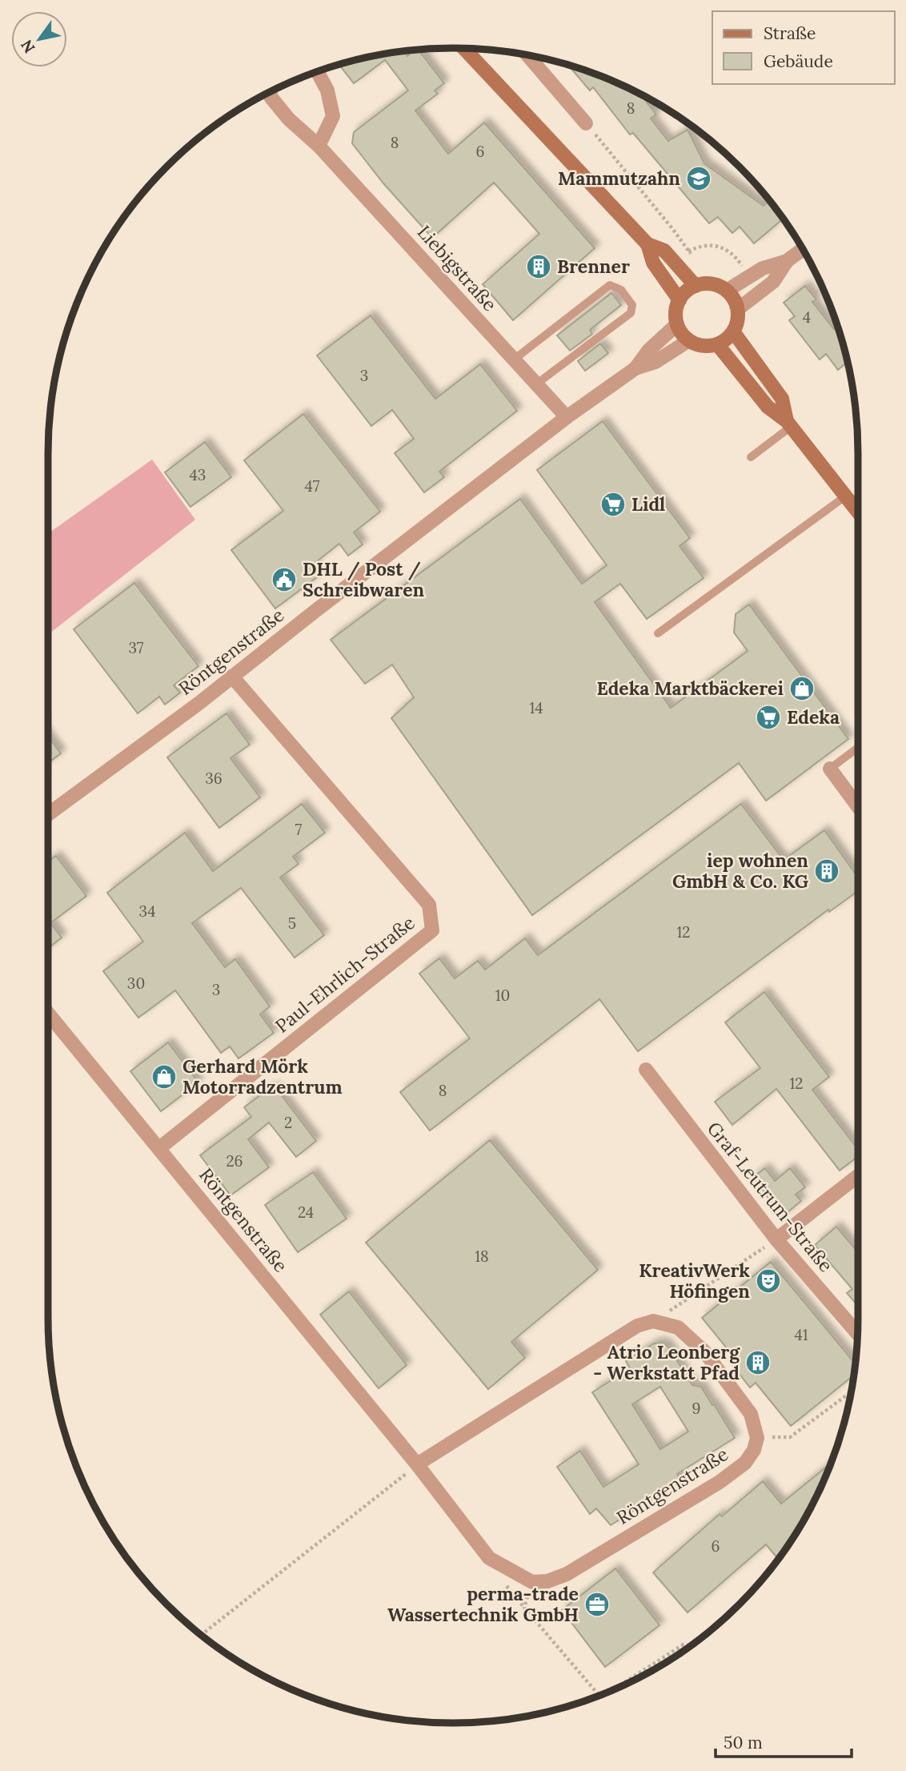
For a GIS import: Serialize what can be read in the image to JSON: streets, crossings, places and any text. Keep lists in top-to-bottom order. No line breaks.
{"streets":{"street":["Liebigstraße","Röntgenstraße","Paul-Ehrlich-Straße","Graf-Leutrum-Straße"]},"crossings":[["Liebigstraße","Röntgenstraße"],["Röntgenstraße","Paul-Ehrlich-Straße"]],"places":{"school or university":["Mammutzahn"],"building":["Brenner","iep wohnen GmbH & Co. KG","Atrio Leonberg - Werkstatt Pfad"],"supermarket":["Lidl","Edeka"],"public building":["DHL / Post / Schreibwaren"],"shop":["Edeka Marktbäckerei","Gerhard Mörk Motorradzentrum"],"theatre":["KreativWerk Höfingen"],"office":["perma-trade Wassertechnik GmbH"]},"house_numbers":["8","8","6","4","3","43","47","37","14","36","7","34","5","12","30","3","10","12","8","2","26","24","18","41","9","6"],"legend":["Straße","Gebäude"],"scale_bar":"50 m","north":"bottom left"}
